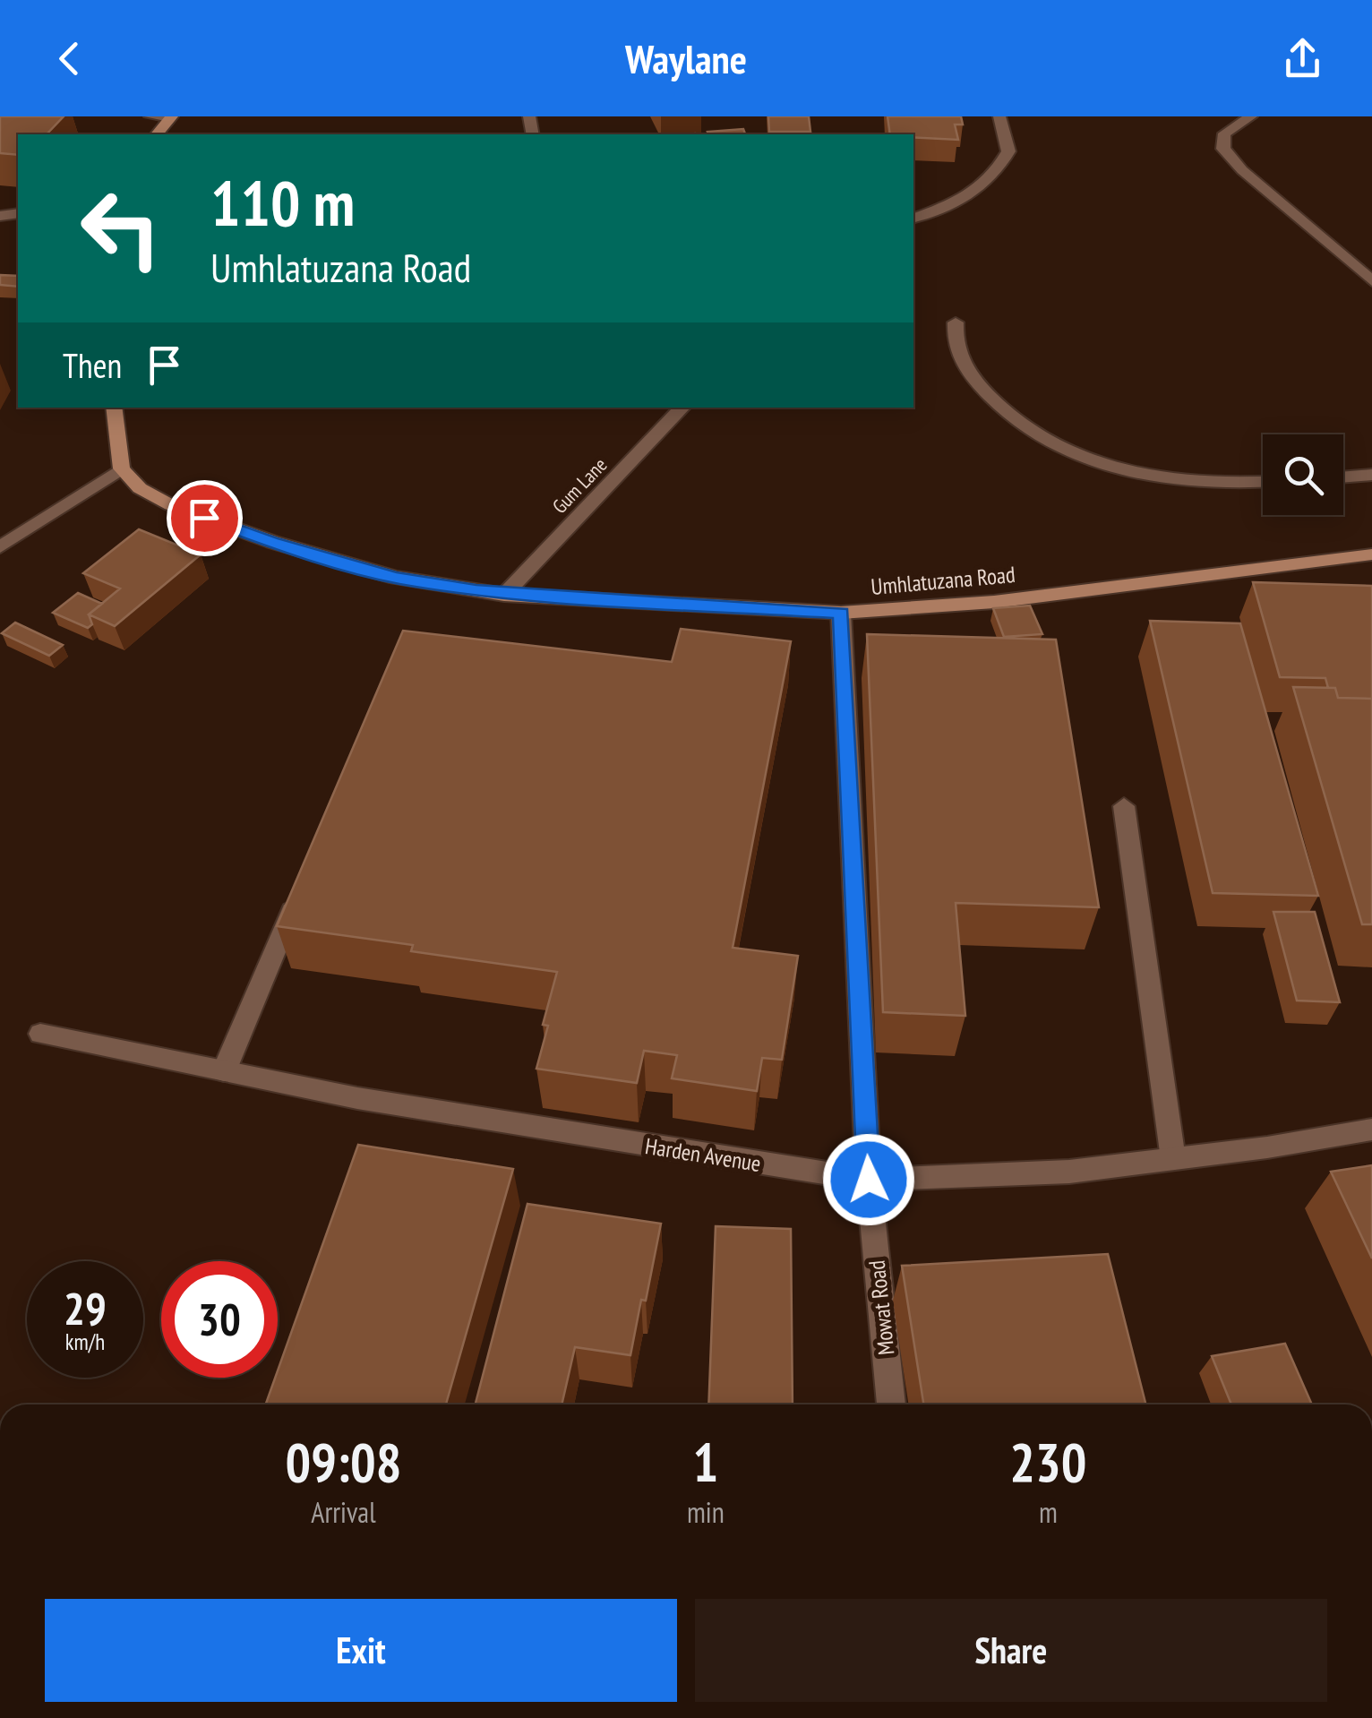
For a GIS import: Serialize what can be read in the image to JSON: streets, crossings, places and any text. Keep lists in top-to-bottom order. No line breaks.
{"streets":{"street":["Gum Lane","Umhlatuzana Road","Harden Avenue","Mowat Road"]},"crossings":[["Gum Lane","Umhlatuzana Road"],["Umhlatuzana Road","Mowat Road"],["Harden Avenue","Mowat Road"]],"page":{"header":"Waylane","turn":["110 m","Umhlatuzana Road"],"then":"Then","speed":"29 km/h","limit":"30","eta":["09:08","Arrival","1","min","230","m"],"buttons":["Exit","Share"]}}
